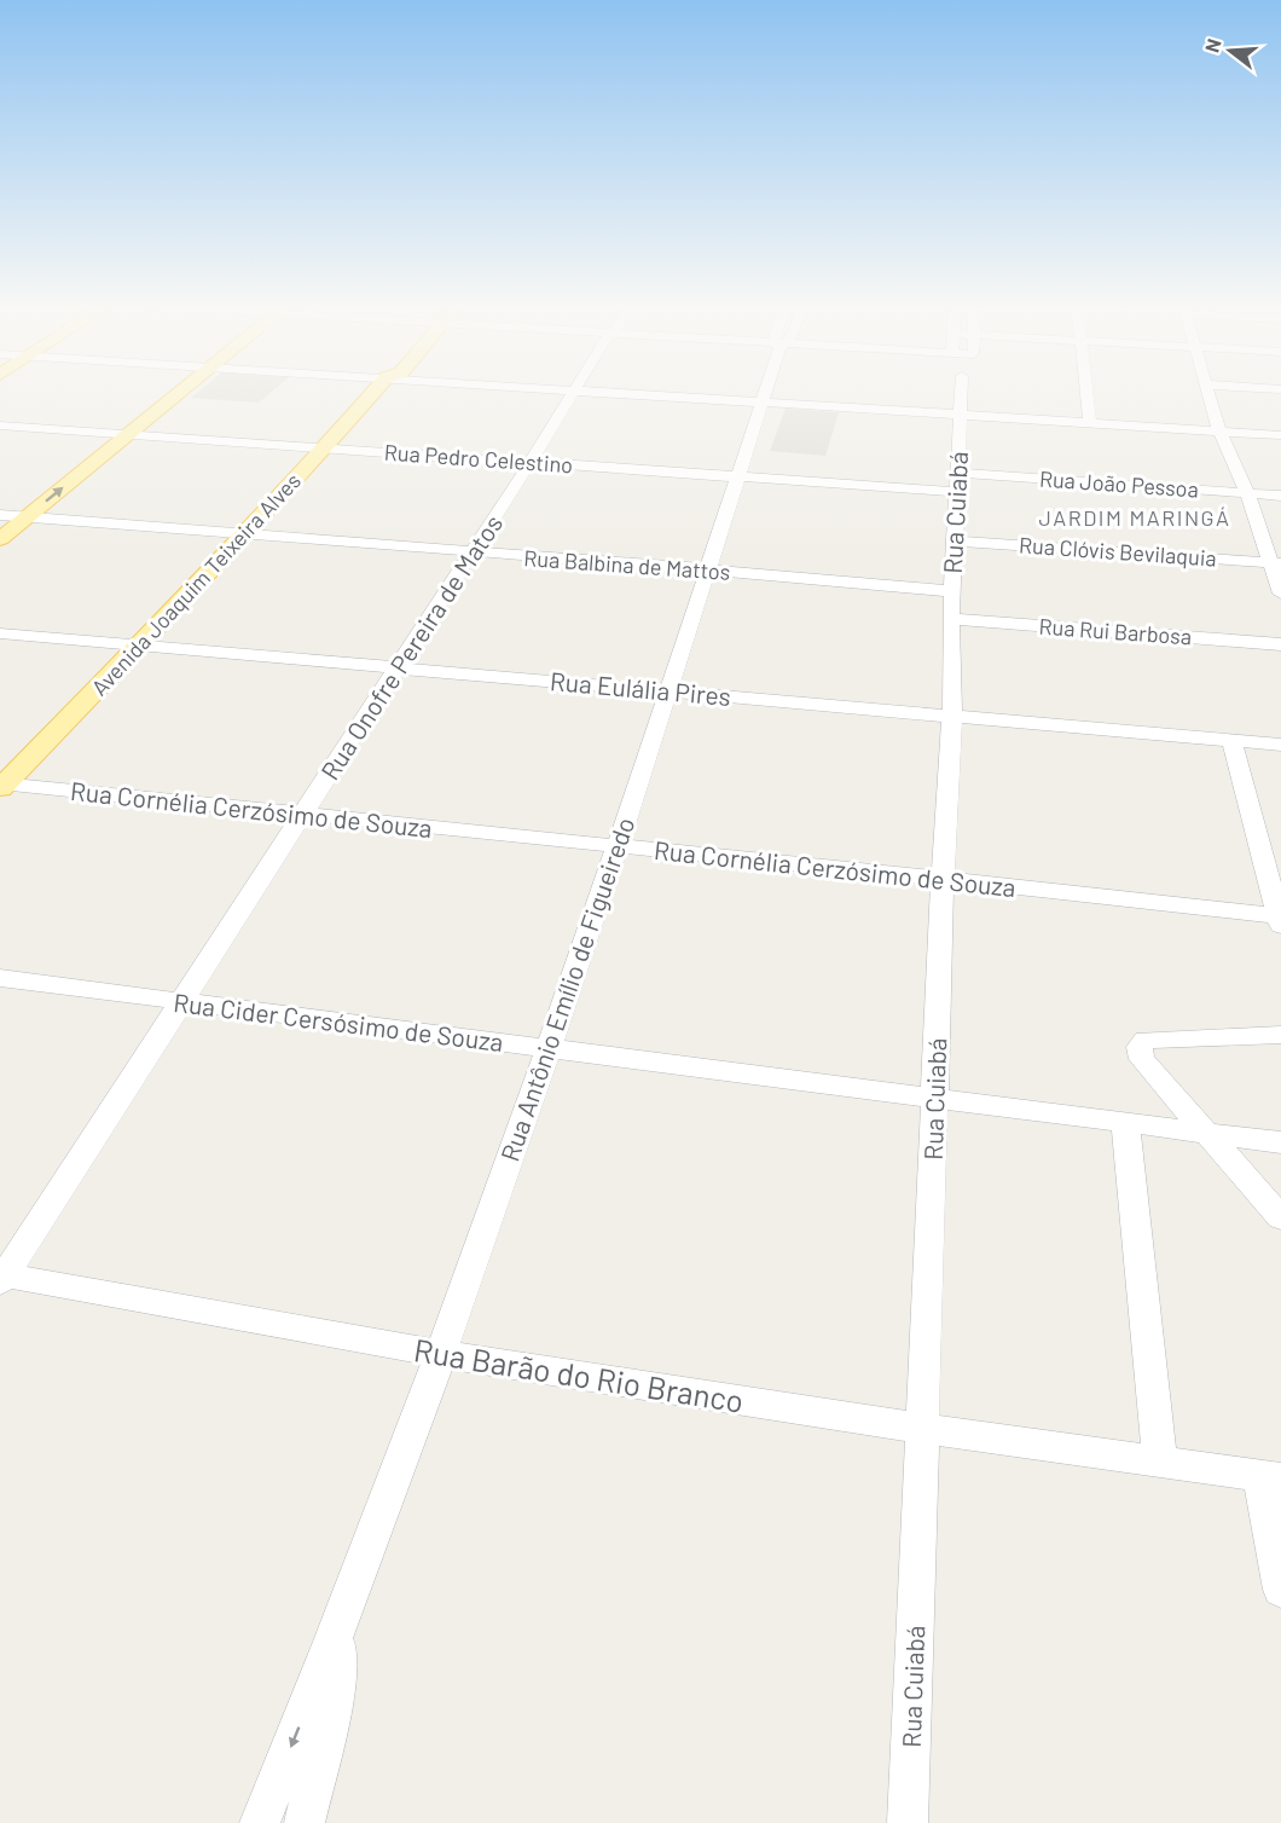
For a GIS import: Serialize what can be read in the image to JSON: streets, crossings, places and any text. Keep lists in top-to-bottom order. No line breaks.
{"streets":{"main road":["Avenida Joaquim Teixeira Alves"],"street":["Rua Pedro Celestino","Rua João Pessoa","Rua Cuiabá","Rua Clóvis Bevilaquia","Rua Balbina de Mattos","Rua Rui Barbosa","Rua Onofre Pereira de Matos","Rua Eulália Pires","Rua Cornélia Cerzósimo de Souza","Rua Antônio Emílio de Figueiredo","Rua Cider Cersósimo de Souza","Rua Barão do Rio Branco"]},"crossings":[["Rua Pedro Celestino","Rua Cuiabá"],["Rua Pedro Celestino","Avenida Joaquim Teixeira Alves"],["Rua Pedro Celestino","Rua Onofre Pereira de Matos"],["Rua Pedro Celestino","Rua Antônio Emílio de Figueiredo"],["Rua João Pessoa","Rua Cuiabá"],["Rua Cuiabá","Rua Clóvis Bevilaquia"],["Rua Cuiabá","Rua Balbina de Mattos"],["Rua Cuiabá","Rua Rui Barbosa"],["Rua Cuiabá","Rua Eulália Pires"],["Rua Cuiabá","Rua Cornélia Cerzósimo de Souza"],["Rua Cuiabá","Rua Cider Cersósimo de Souza"],["Rua Cuiabá","Rua Barão do Rio Branco"],["Rua Balbina de Mattos","Avenida Joaquim Teixeira Alves"],["Rua Balbina de Mattos","Rua Onofre Pereira de Matos"],["Rua Balbina de Mattos","Rua Antônio Emílio de Figueiredo"],["Avenida Joaquim Teixeira Alves","Rua Eulália Pires"],["Avenida Joaquim Teixeira Alves","Rua Cornélia Cerzósimo de Souza"],["Rua Onofre Pereira de Matos","Rua Eulália Pires"],["Rua Onofre Pereira de Matos","Rua Cornélia Cerzósimo de Souza"],["Rua Onofre Pereira de Matos","Rua Cider Cersósimo de Souza"],["Rua Onofre Pereira de Matos","Rua Barão do Rio Branco"],["Rua Eulália Pires","Rua Antônio Emílio de Figueiredo"],["Rua Cornélia Cerzósimo de Souza","Rua Antônio Emílio de Figueiredo"],["Rua Antônio Emílio de Figueiredo","Rua Cider Cersósimo de Souza"],["Rua Antônio Emílio de Figueiredo","Rua Barão do Rio Branco"]],"districts":["JARDIM MARINGÁ"],"north":"left"}
